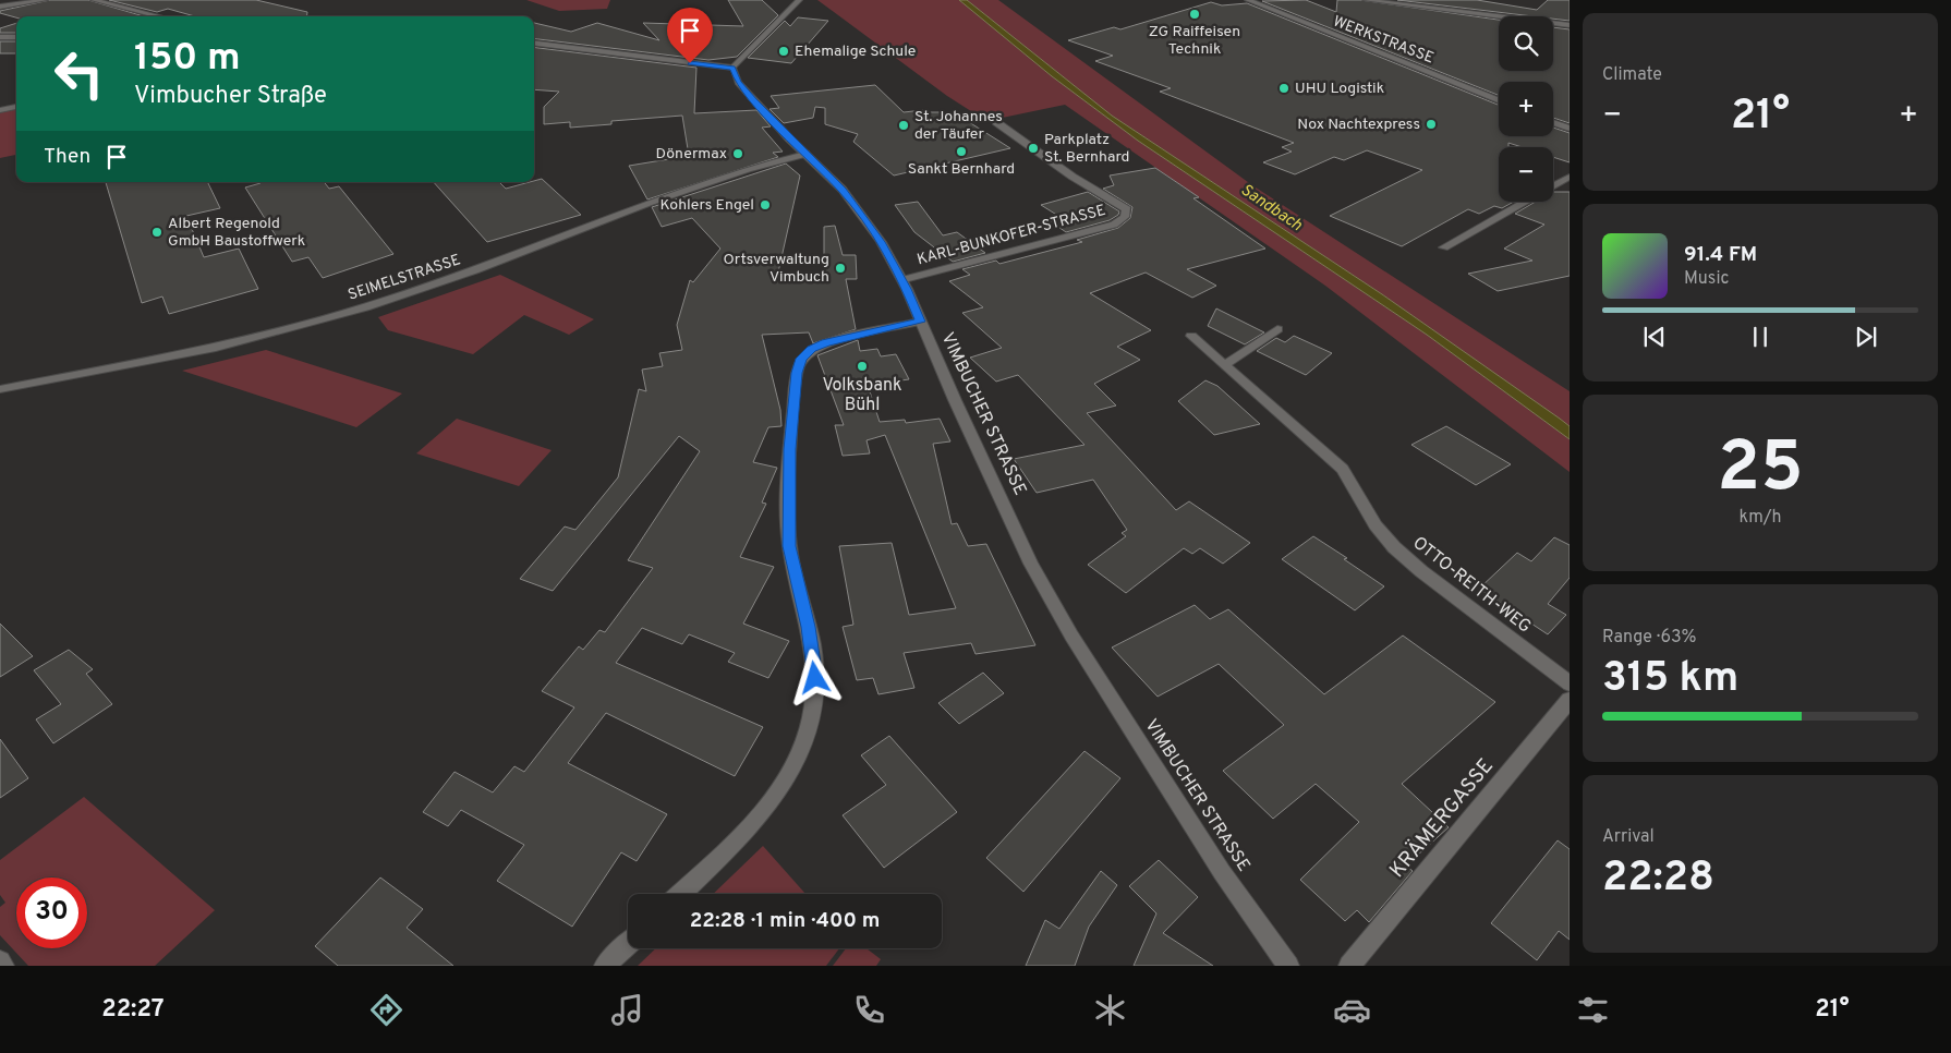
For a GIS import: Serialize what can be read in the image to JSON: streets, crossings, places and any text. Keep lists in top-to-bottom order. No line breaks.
{"streets":{"street":["WERKSTRASSE","KARL-BUNKOFER-STRASSE","SEIMELSTRASSE","VIMBUCHER STRASSE","OTTO-REITH-WEG","KRÄMERGASSE"]},"crossings":[["KARL-BUNKOFER-STRASSE","VIMBUCHER STRASSE"],["SEIMELSTRASSE","VIMBUCHER STRASSE"]],"water":["Sandbach"],"places":["ZG Raiffeisen Technik","Ehemalige Schule","UHU Logistik","Nox Nachtexpress","St. Johannes der Täufer","Parkplatz St. Bernhard","Sankt Bernhard","Dönermax","Kohlers Engel","Albert Regenold GmbH Baustoffwerk","Ortsverwaltung Vimbuch","Volksbank Bühl"],"page":{"tile":["Climate",["25","km/h"],["Range · 63%","315 km"],["Arrival","22:28"]],"map_buttons":["+","−"],"turn":["150 m","Vimbucher Straße"],"heat":["−","21°","+"],"then":"Then","song":["91.4 FM","Music"],"limit":"30","trip":"22:28 · 1 min · 400 m","tabs":["22:27","21°"]}}
